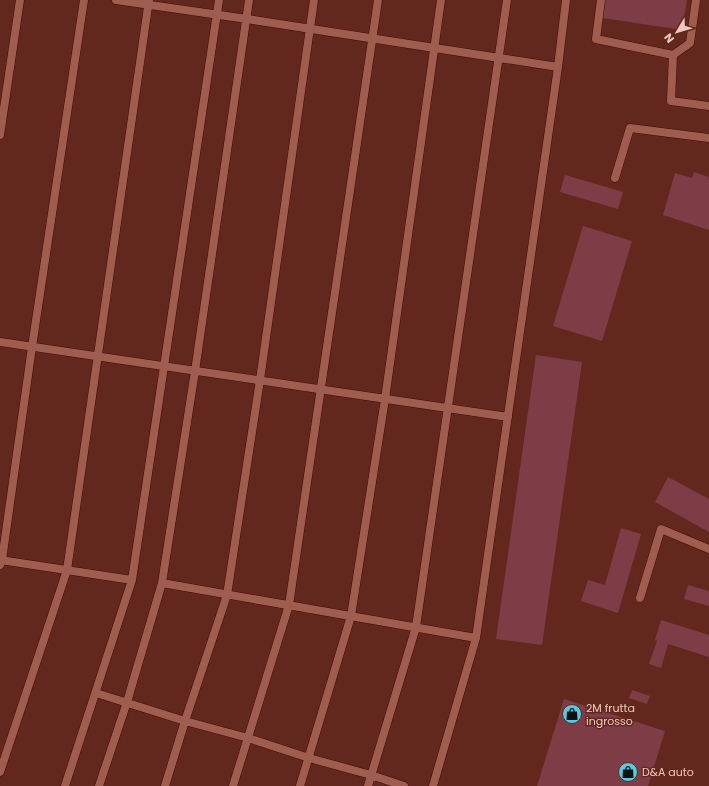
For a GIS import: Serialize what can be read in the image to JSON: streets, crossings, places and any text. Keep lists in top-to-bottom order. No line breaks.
{"places":{"shop":["2M frutta ingrosso","D&A auto"]},"north":"bottom left"}
